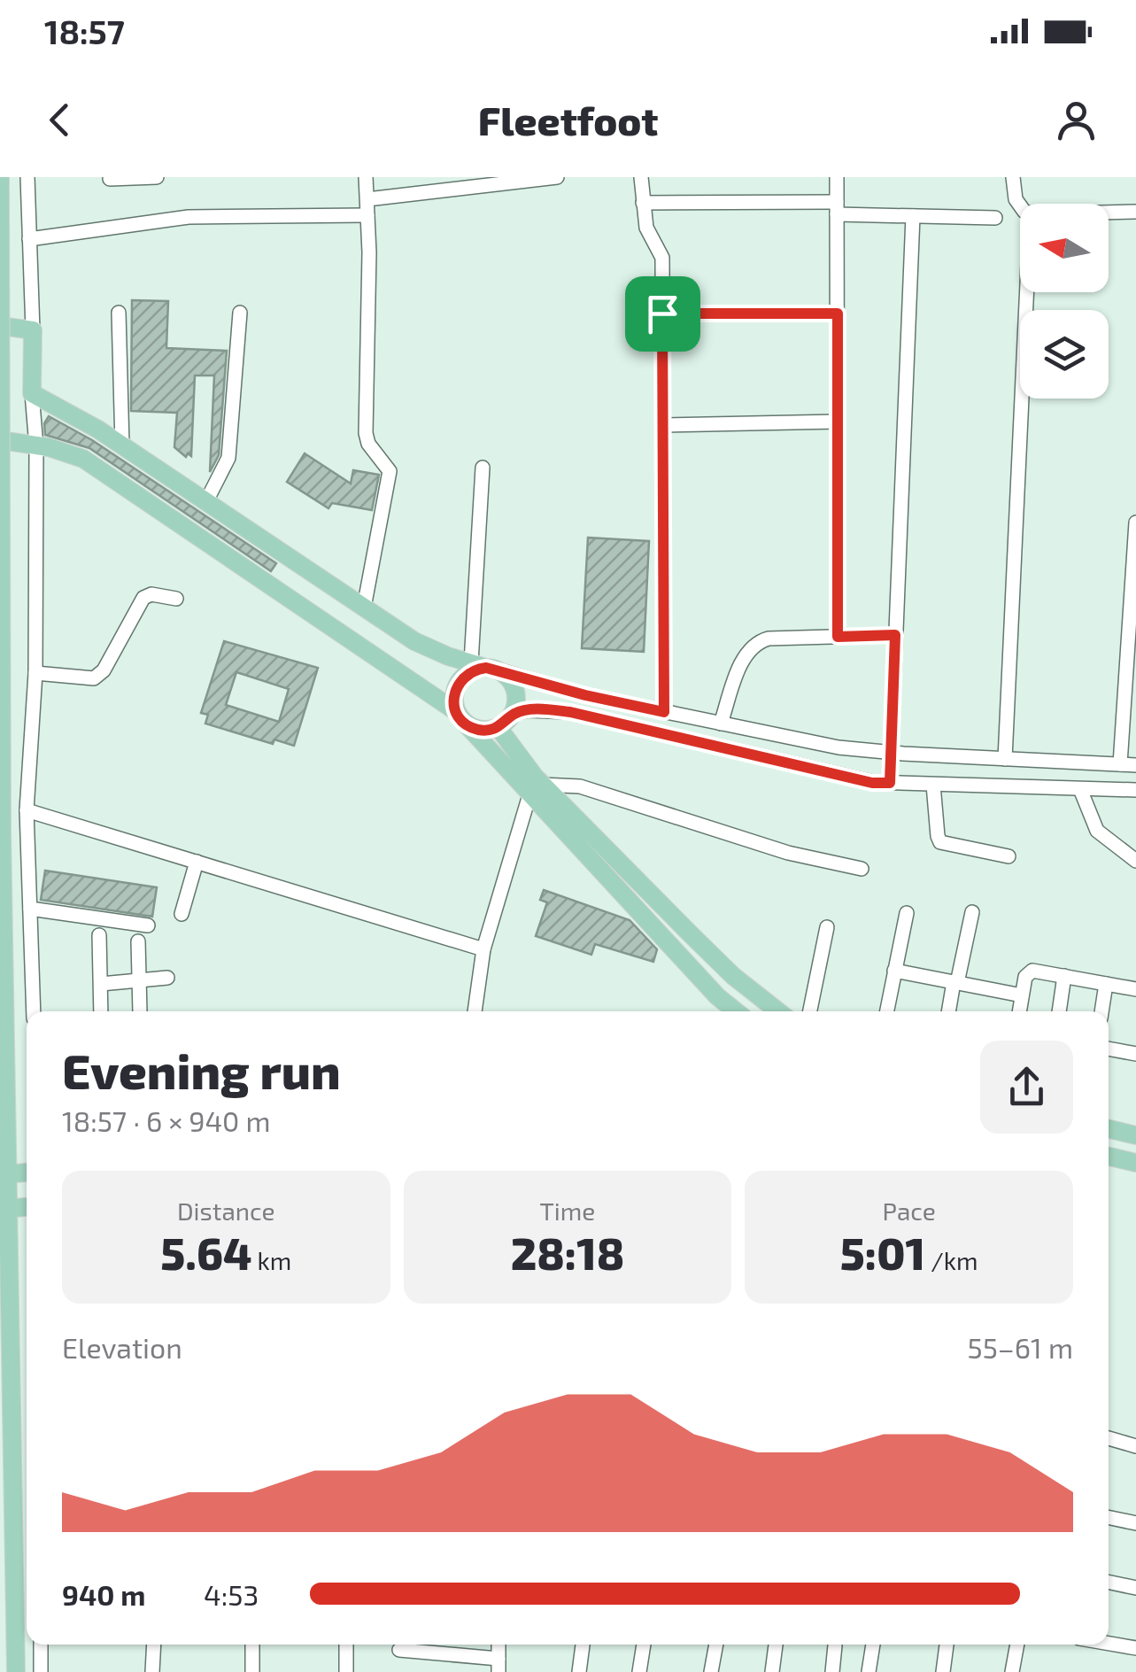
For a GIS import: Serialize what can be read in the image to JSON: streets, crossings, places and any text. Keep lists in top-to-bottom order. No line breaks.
{"north":"left","page":{"status":"18:57","header":"Fleetfoot","heading":["Evening run","18:57 · 6 × 940 m"],"stats":[["Distance","5.64 km"],["Time","28:18"],["Pace","5:01 /km"]],"chart":["Elevation","55–61 m"],"list":[{"name":"940 m","note":"4:53"}]}}
